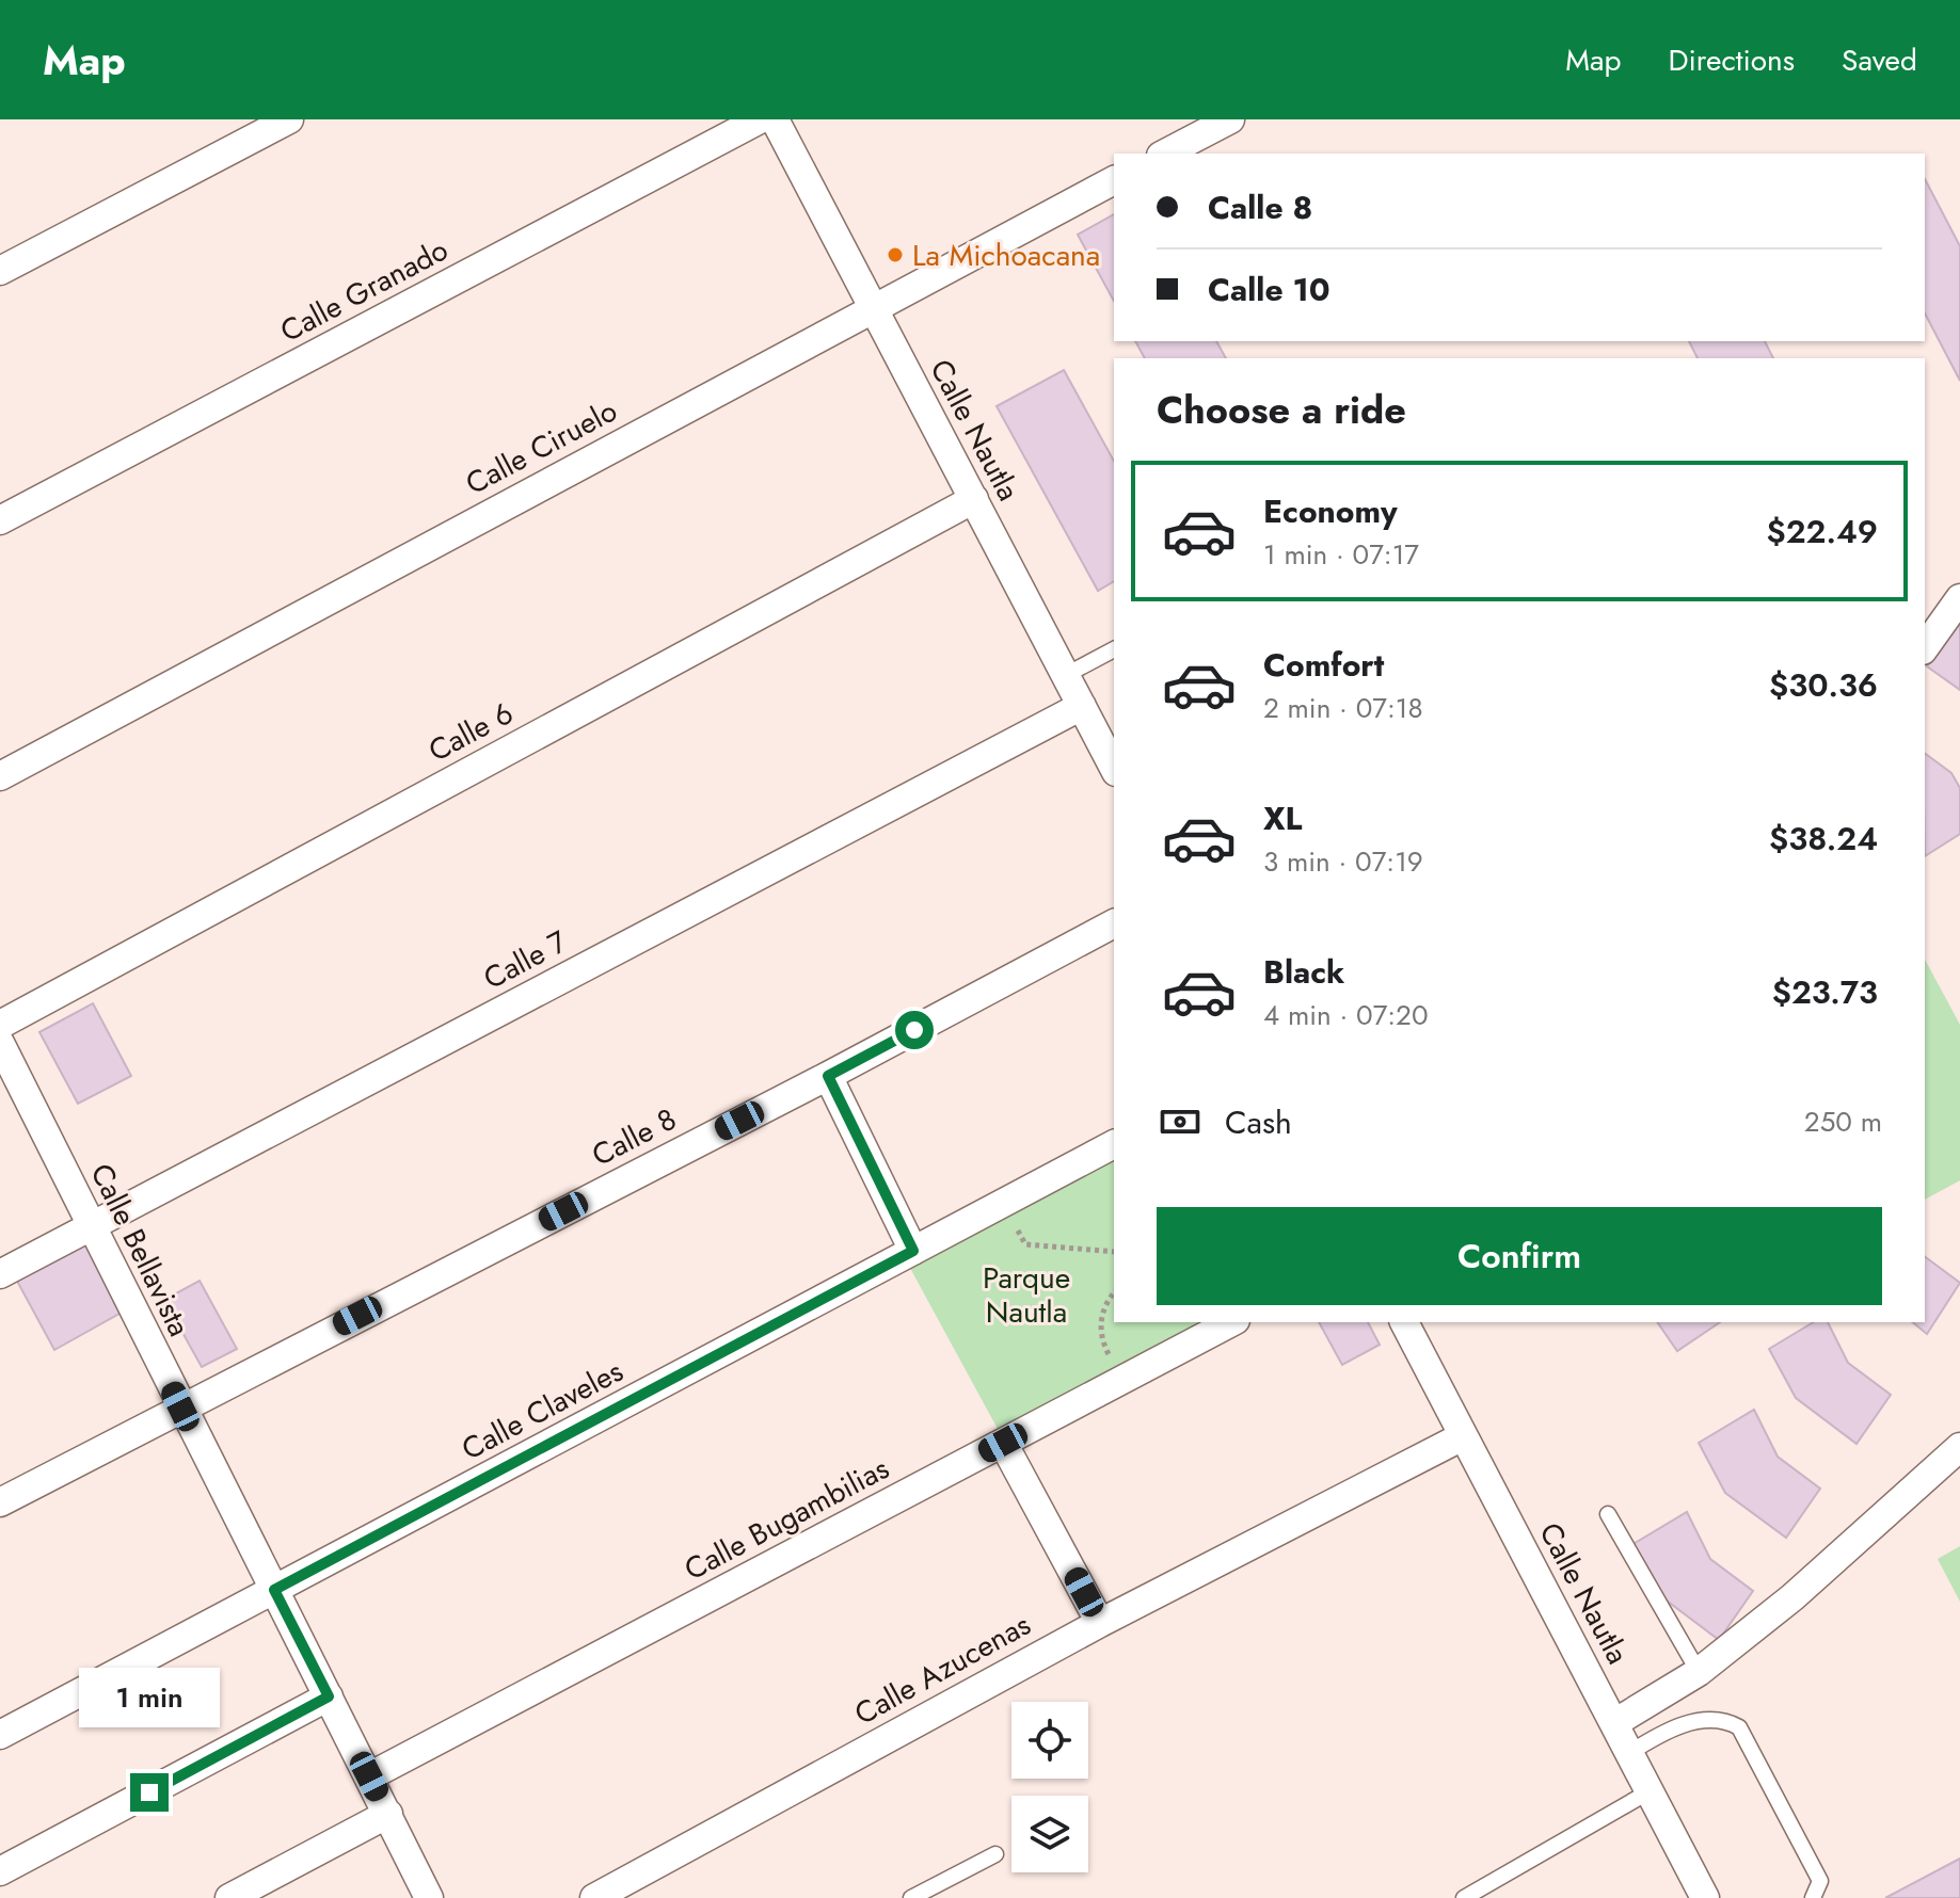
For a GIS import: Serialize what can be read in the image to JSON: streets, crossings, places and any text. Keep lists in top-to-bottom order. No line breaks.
{"streets":{"street":["Calle Granado","Calle Nautla","Calle Ciruelo","Calle 6","Calle 7","Calle 8","Calle Bellavista","Calle Claveles","Calle Bugambilias","Calle Azucenas"]},"crossings":[["Calle Nautla","Calle Ciruelo"],["Calle Nautla","Calle 6"],["Calle Nautla","Calle 7"],["Calle Nautla","Calle Azucenas"],["Calle 7","Calle Bellavista"],["Calle 8","Calle Bellavista"],["Calle Bellavista","Calle Claveles"],["Calle Bellavista","Calle Bugambilias"]],"parks":["Parque Nautla"],"places":["La Michoacana"],"page":{"header":"Map","nav":["Map","Directions","Saved"],"banner":["Calle 8","Calle 10"],"heading":"Choose a ride","list":[{"name":"Economy","note":"1 min · 07:17","value":"$22.49"},{"name":"Comfort","note":"2 min · 07:18","value":"$30.36"},{"name":"XL","note":"3 min · 07:19","value":"$38.24"},{"name":"Black","note":"4 min · 07:20","value":"$23.73"}],"pay":["Cash","250 m"],"buttons":"Confirm","bubble":"1 min"}}
